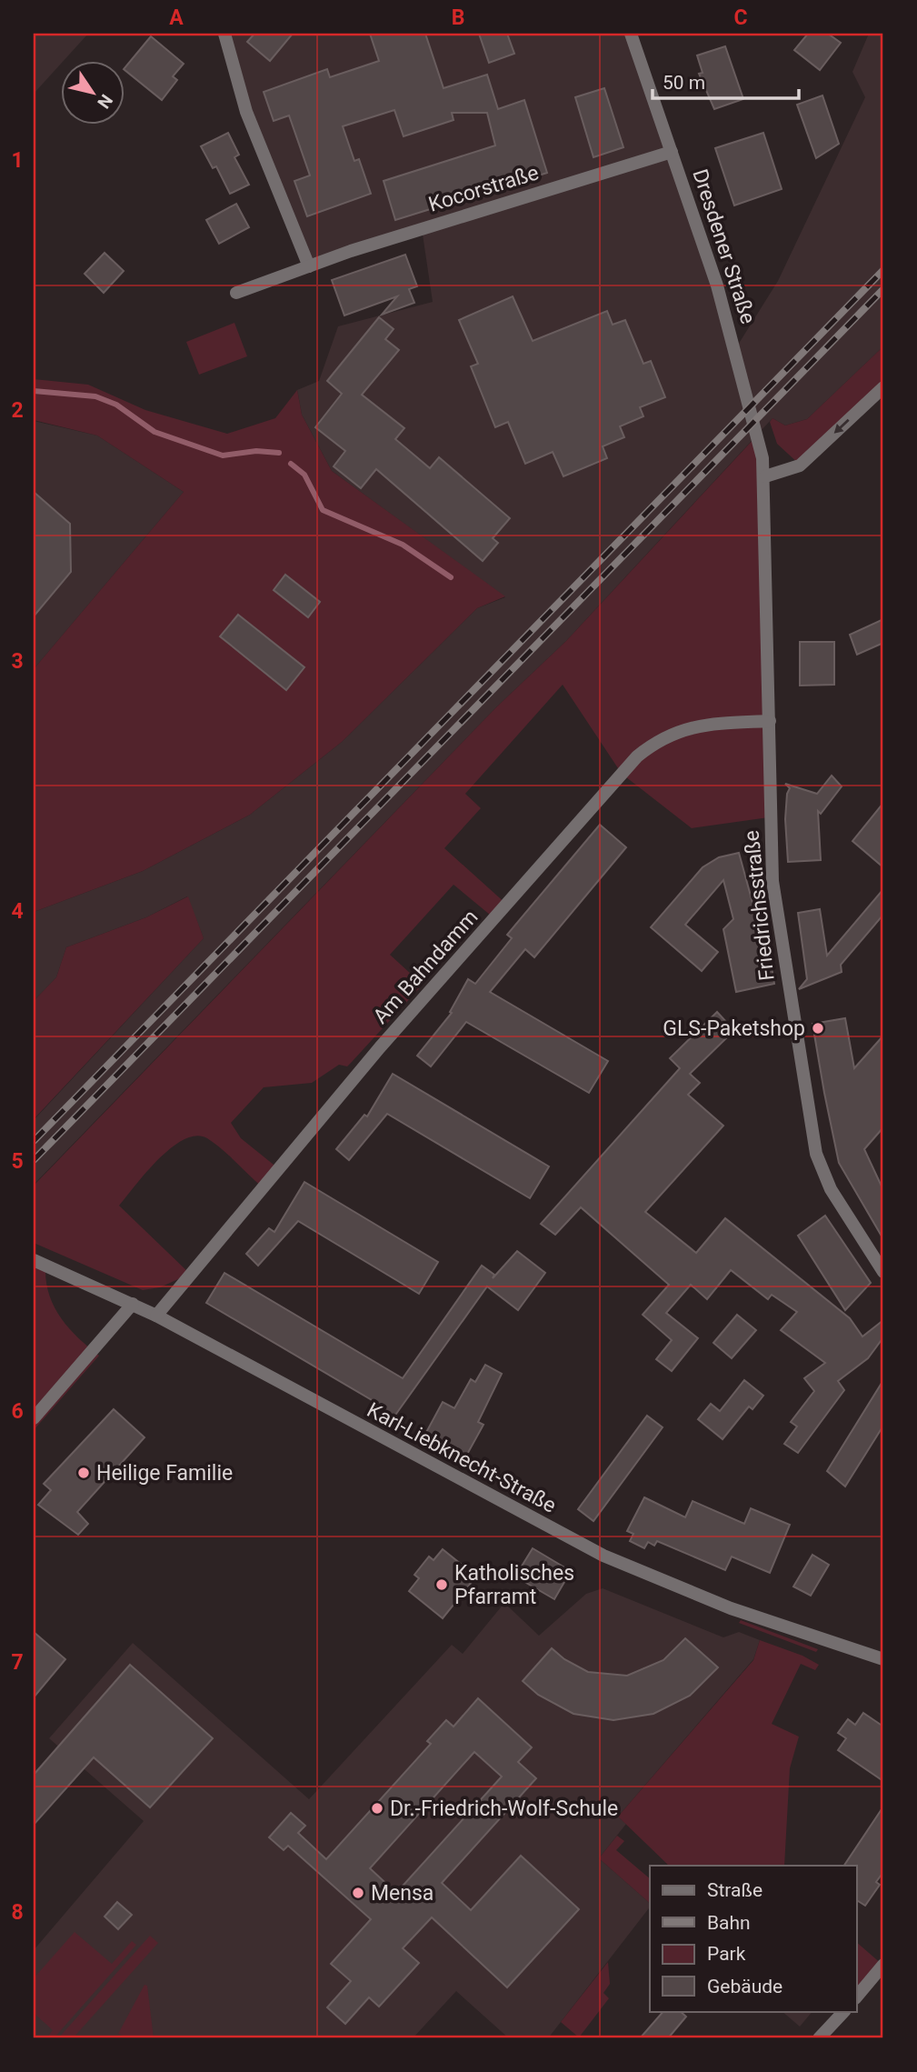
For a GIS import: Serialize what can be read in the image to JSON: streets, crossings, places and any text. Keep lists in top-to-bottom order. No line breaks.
{"streets":{"street":["Kocorstraße","Dresdener Straße","Friedrichsstraße","Am Bahndamm","Karl-Liebknecht-Straße"]},"crossings":[["Kocorstraße","Dresdener Straße"],["Dresdener Straße","Friedrichsstraße"],["Friedrichsstraße","Am Bahndamm"],["Am Bahndamm","Karl-Liebknecht-Straße"]],"places":["GLS-Paketshop","Heilige Familie","Katholisches Pfarramt","Dr.-Friedrich-Wolf-Schule","Mensa"],"legend":["Straße","Bahn","Park","Gebäude"],"scale_bar":"50 m","north":"bottom right","grid":{"columns":["A","B","C"],"rows":["1","2","3","4","5","6","7","8"]}}
